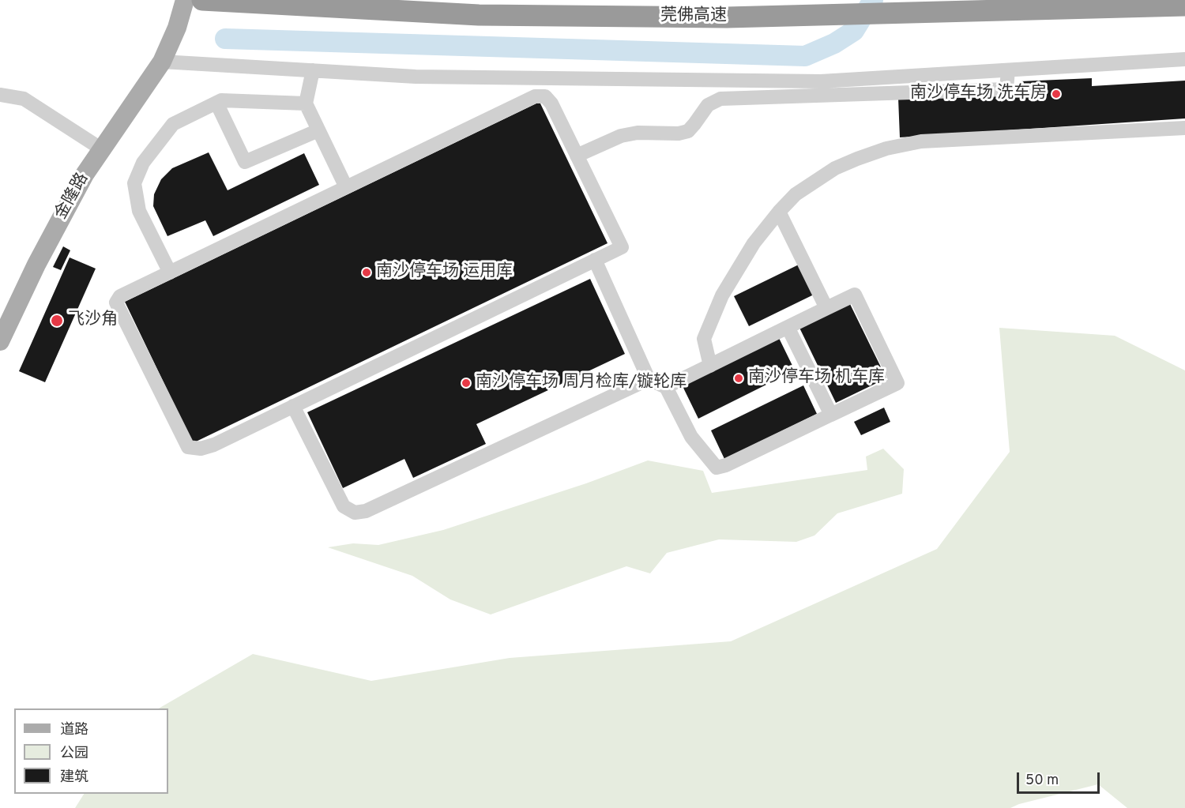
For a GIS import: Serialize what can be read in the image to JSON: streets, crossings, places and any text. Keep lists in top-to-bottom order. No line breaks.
{"streets":{"highway":["莞佛高速"],"main road":["金隆路"]},"places":["南沙停车场 洗车房","南沙停车场 运用库","飞沙角","南沙停车场 机车库","南沙停车场 周月检库/镟轮库"],"legend":["道路","公园","建筑"],"scale_bar":"50 m"}
